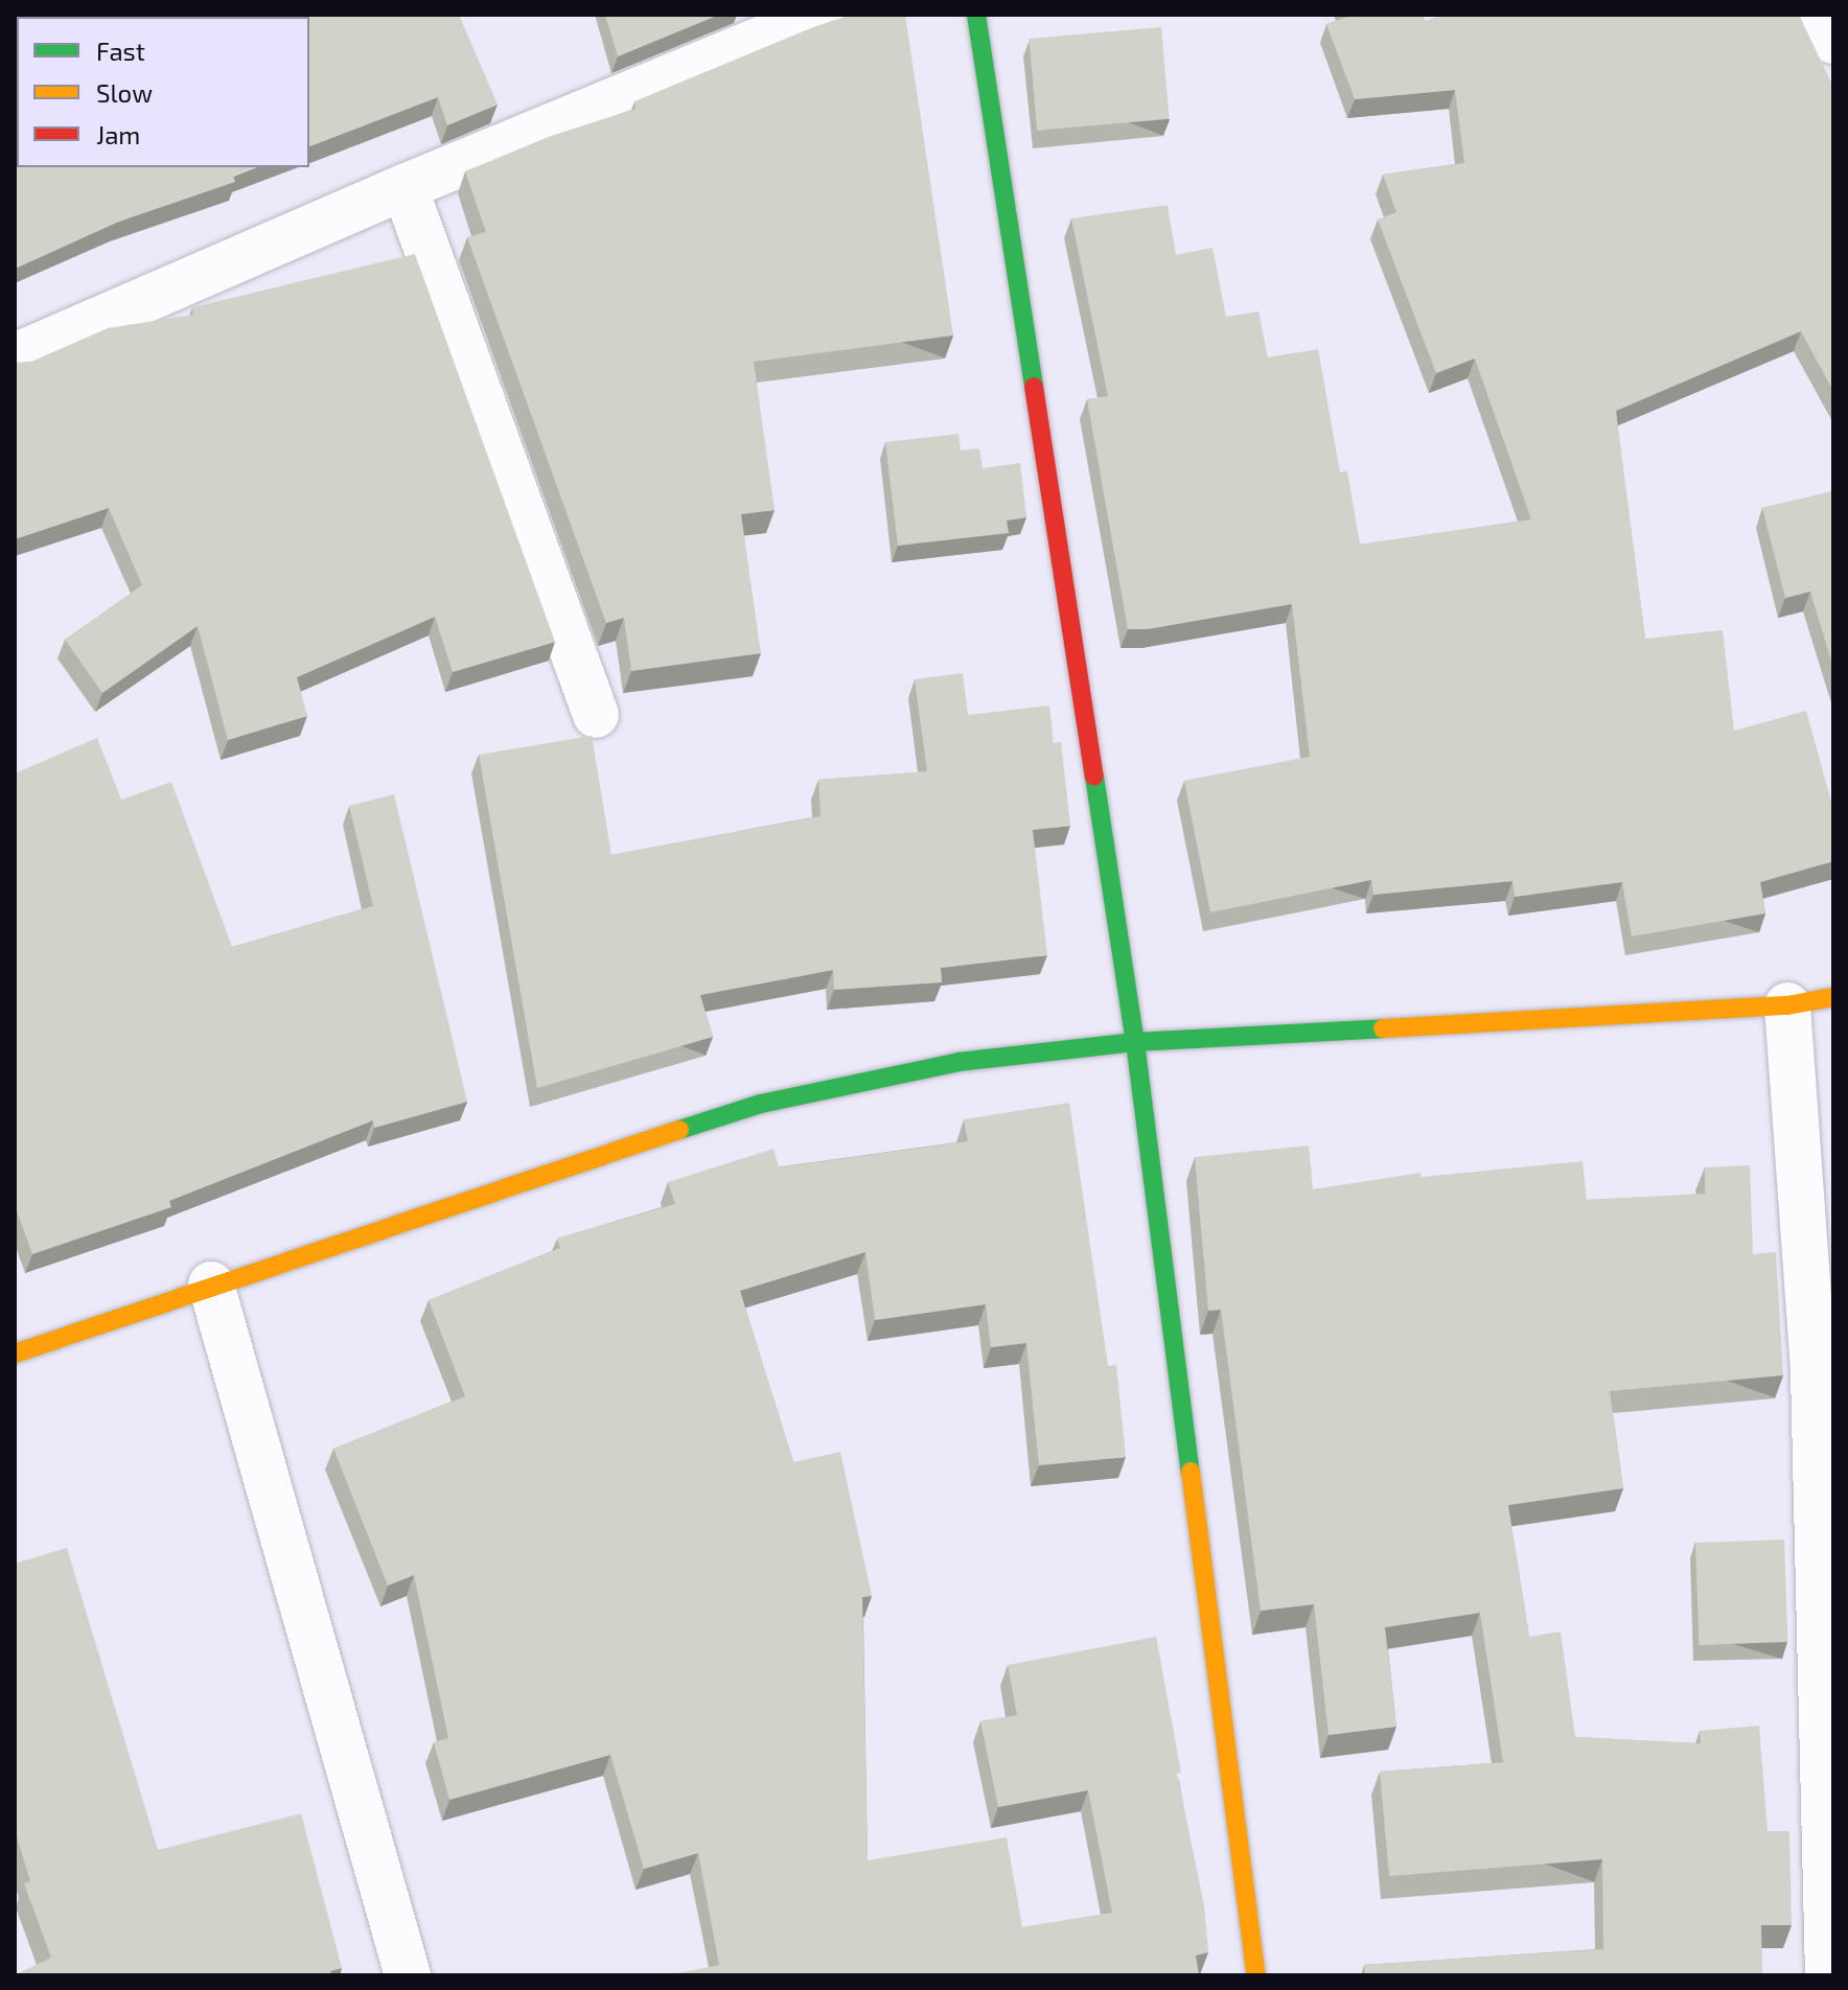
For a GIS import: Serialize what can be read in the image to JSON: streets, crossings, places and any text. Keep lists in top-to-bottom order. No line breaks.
{"legend":["Fast","Slow","Jam"]}
